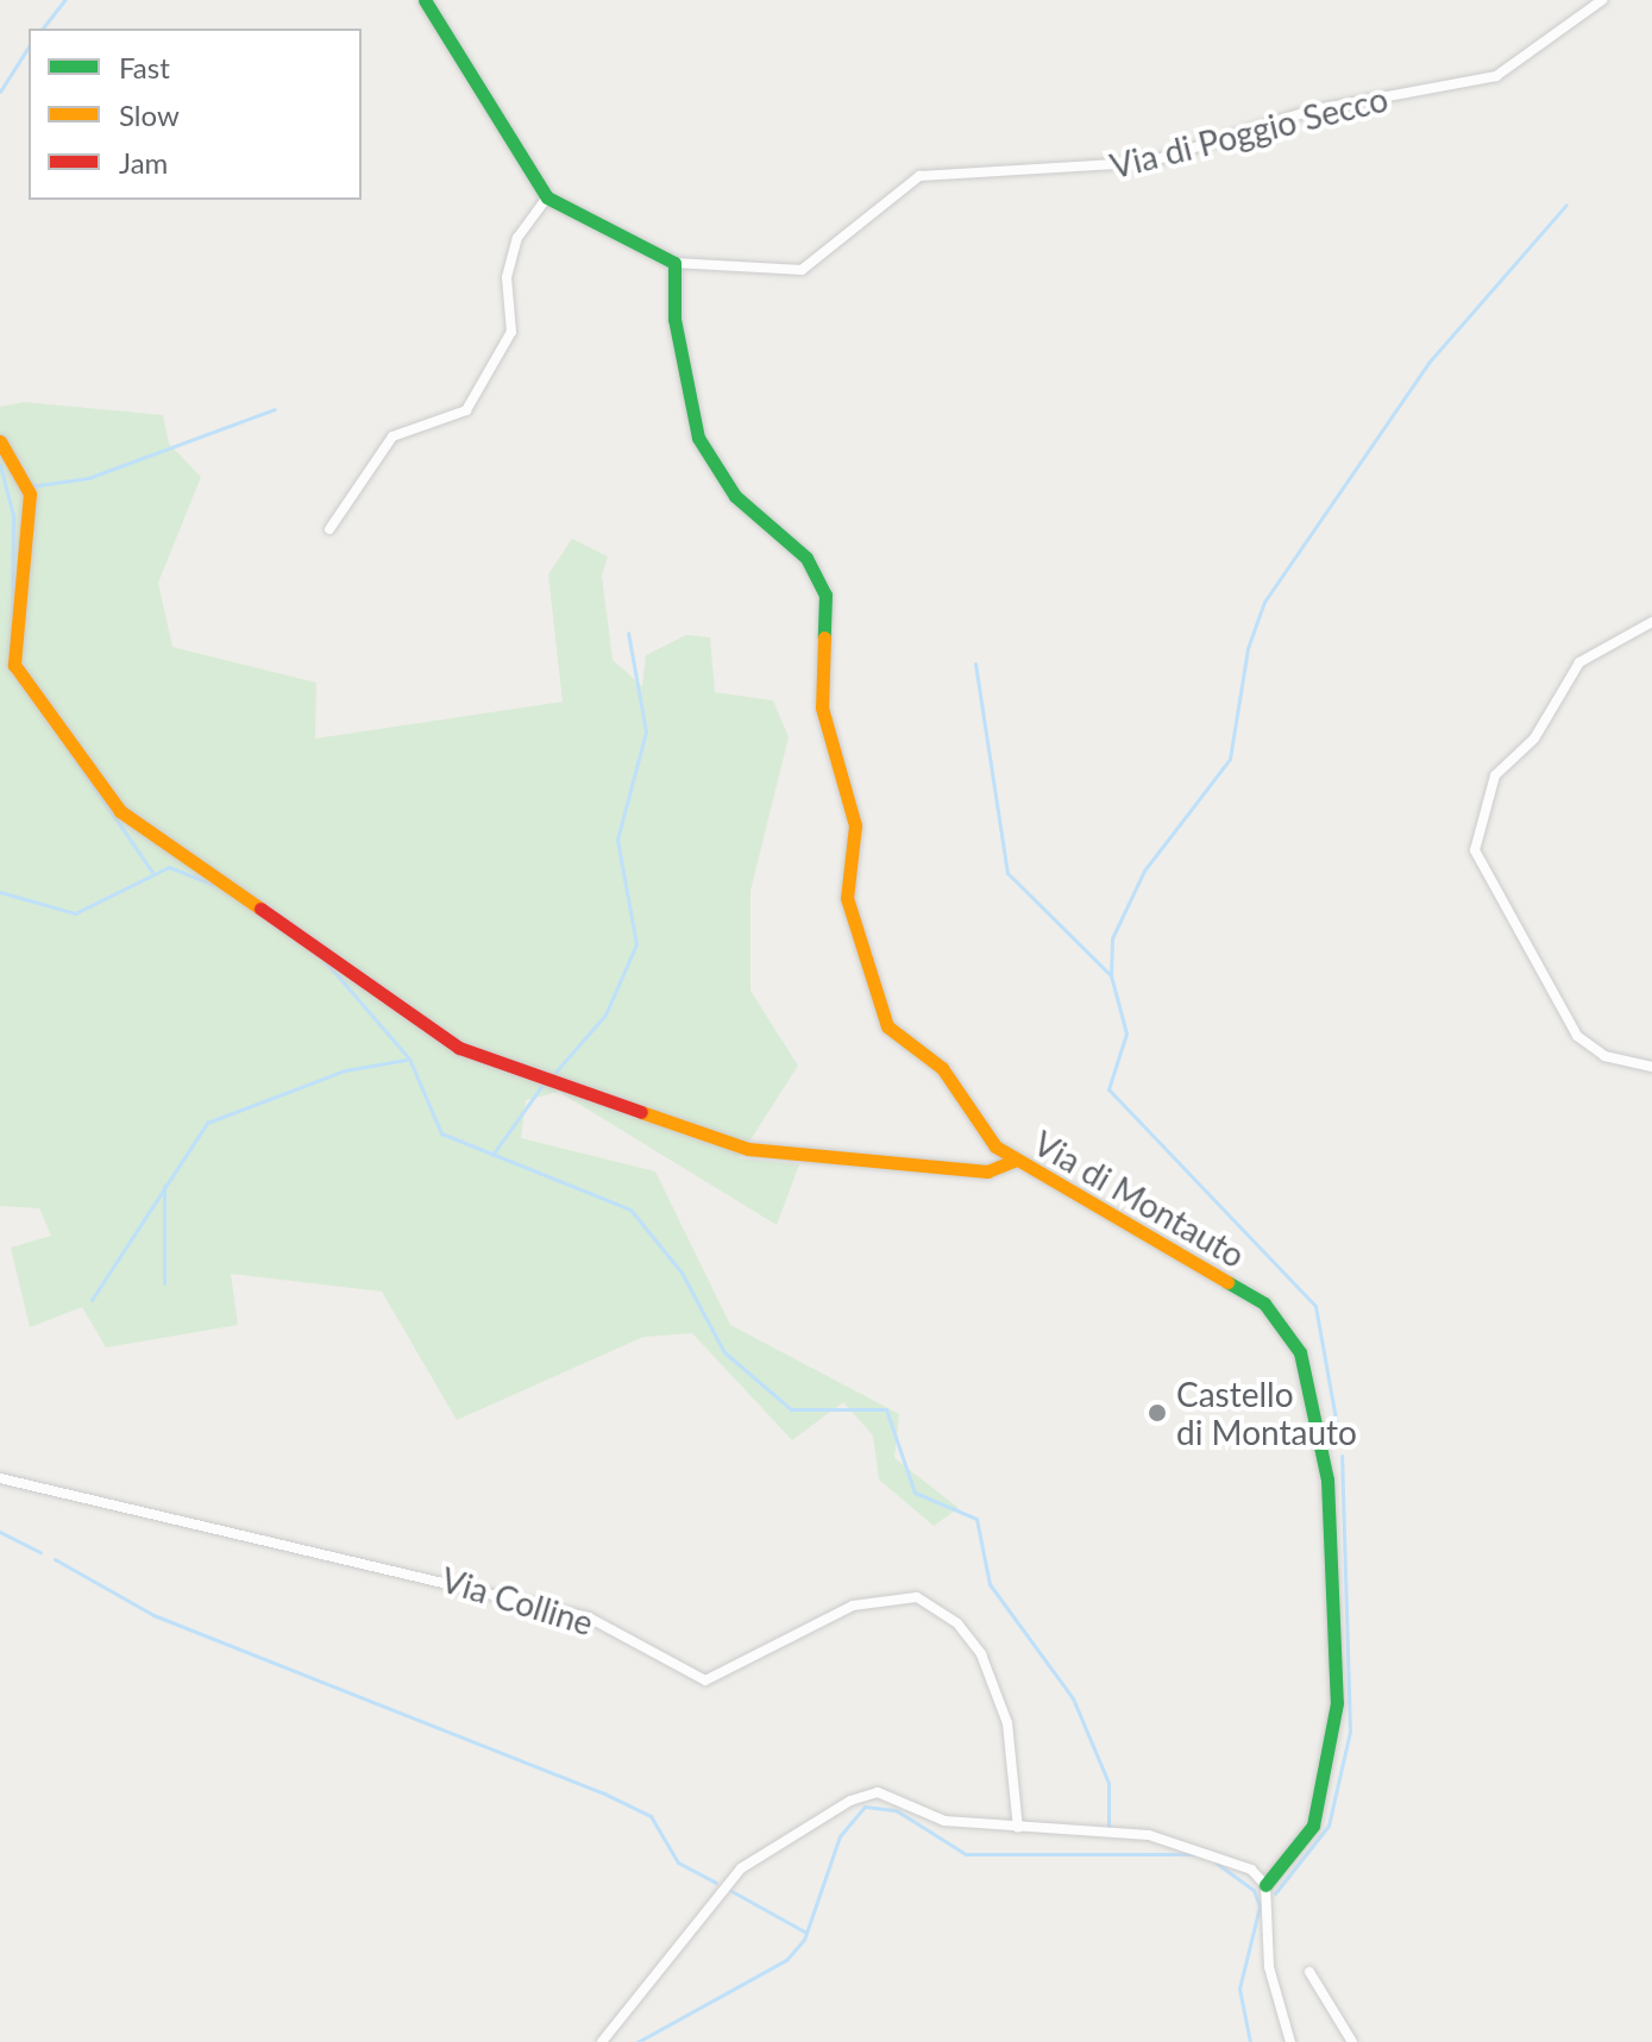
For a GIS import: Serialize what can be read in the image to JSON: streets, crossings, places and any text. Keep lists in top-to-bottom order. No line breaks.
{"streets":{"street":["Via di Poggio Secco","Via di Montauto","Via Colline"]},"crossings":[["Via di Poggio Secco","Via di Montauto"]],"places":["Castello di Montauto"],"legend":["Fast","Slow","Jam"]}
